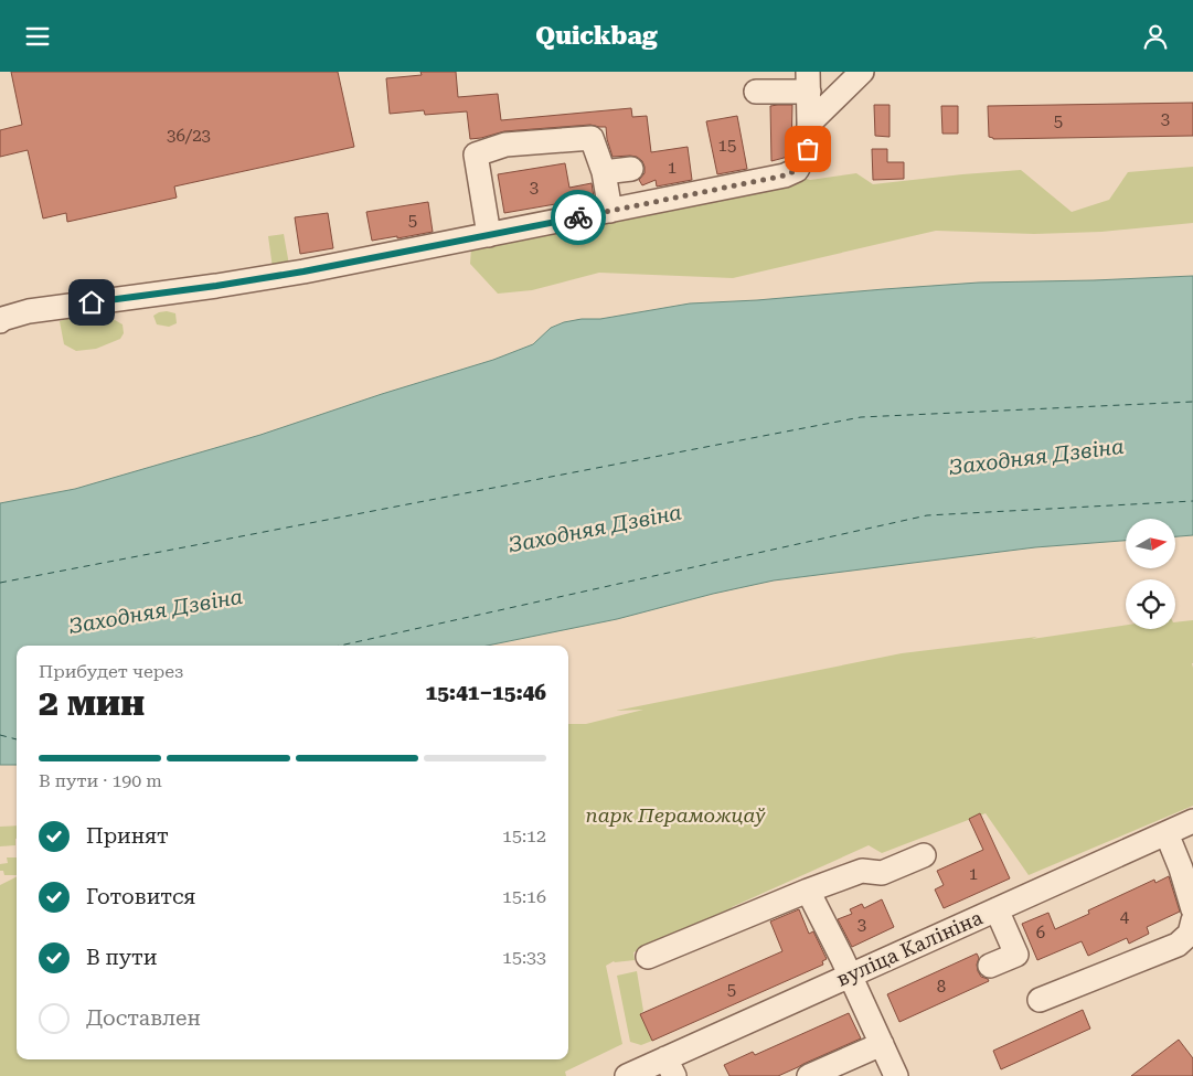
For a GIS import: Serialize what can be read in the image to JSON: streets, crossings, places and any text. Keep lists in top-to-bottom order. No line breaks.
{"streets":{"street":["вуліца Калініна"]},"water":["Заходняя Дзвіна"],"parks":["парк Пераможцаў"],"house_numbers":["3","5","36/23","15","1","3","5","1","4","3","6","8","5"],"north":"right","page":{"header":"Quickbag","heading":["2 мин","Прибудет через","15:41–15:46"],"bar":"В пути · 190 m","list":[["Принят","15:12"],["Готовится","15:16"],["В пути","15:33"],"Доставлен"]}}
